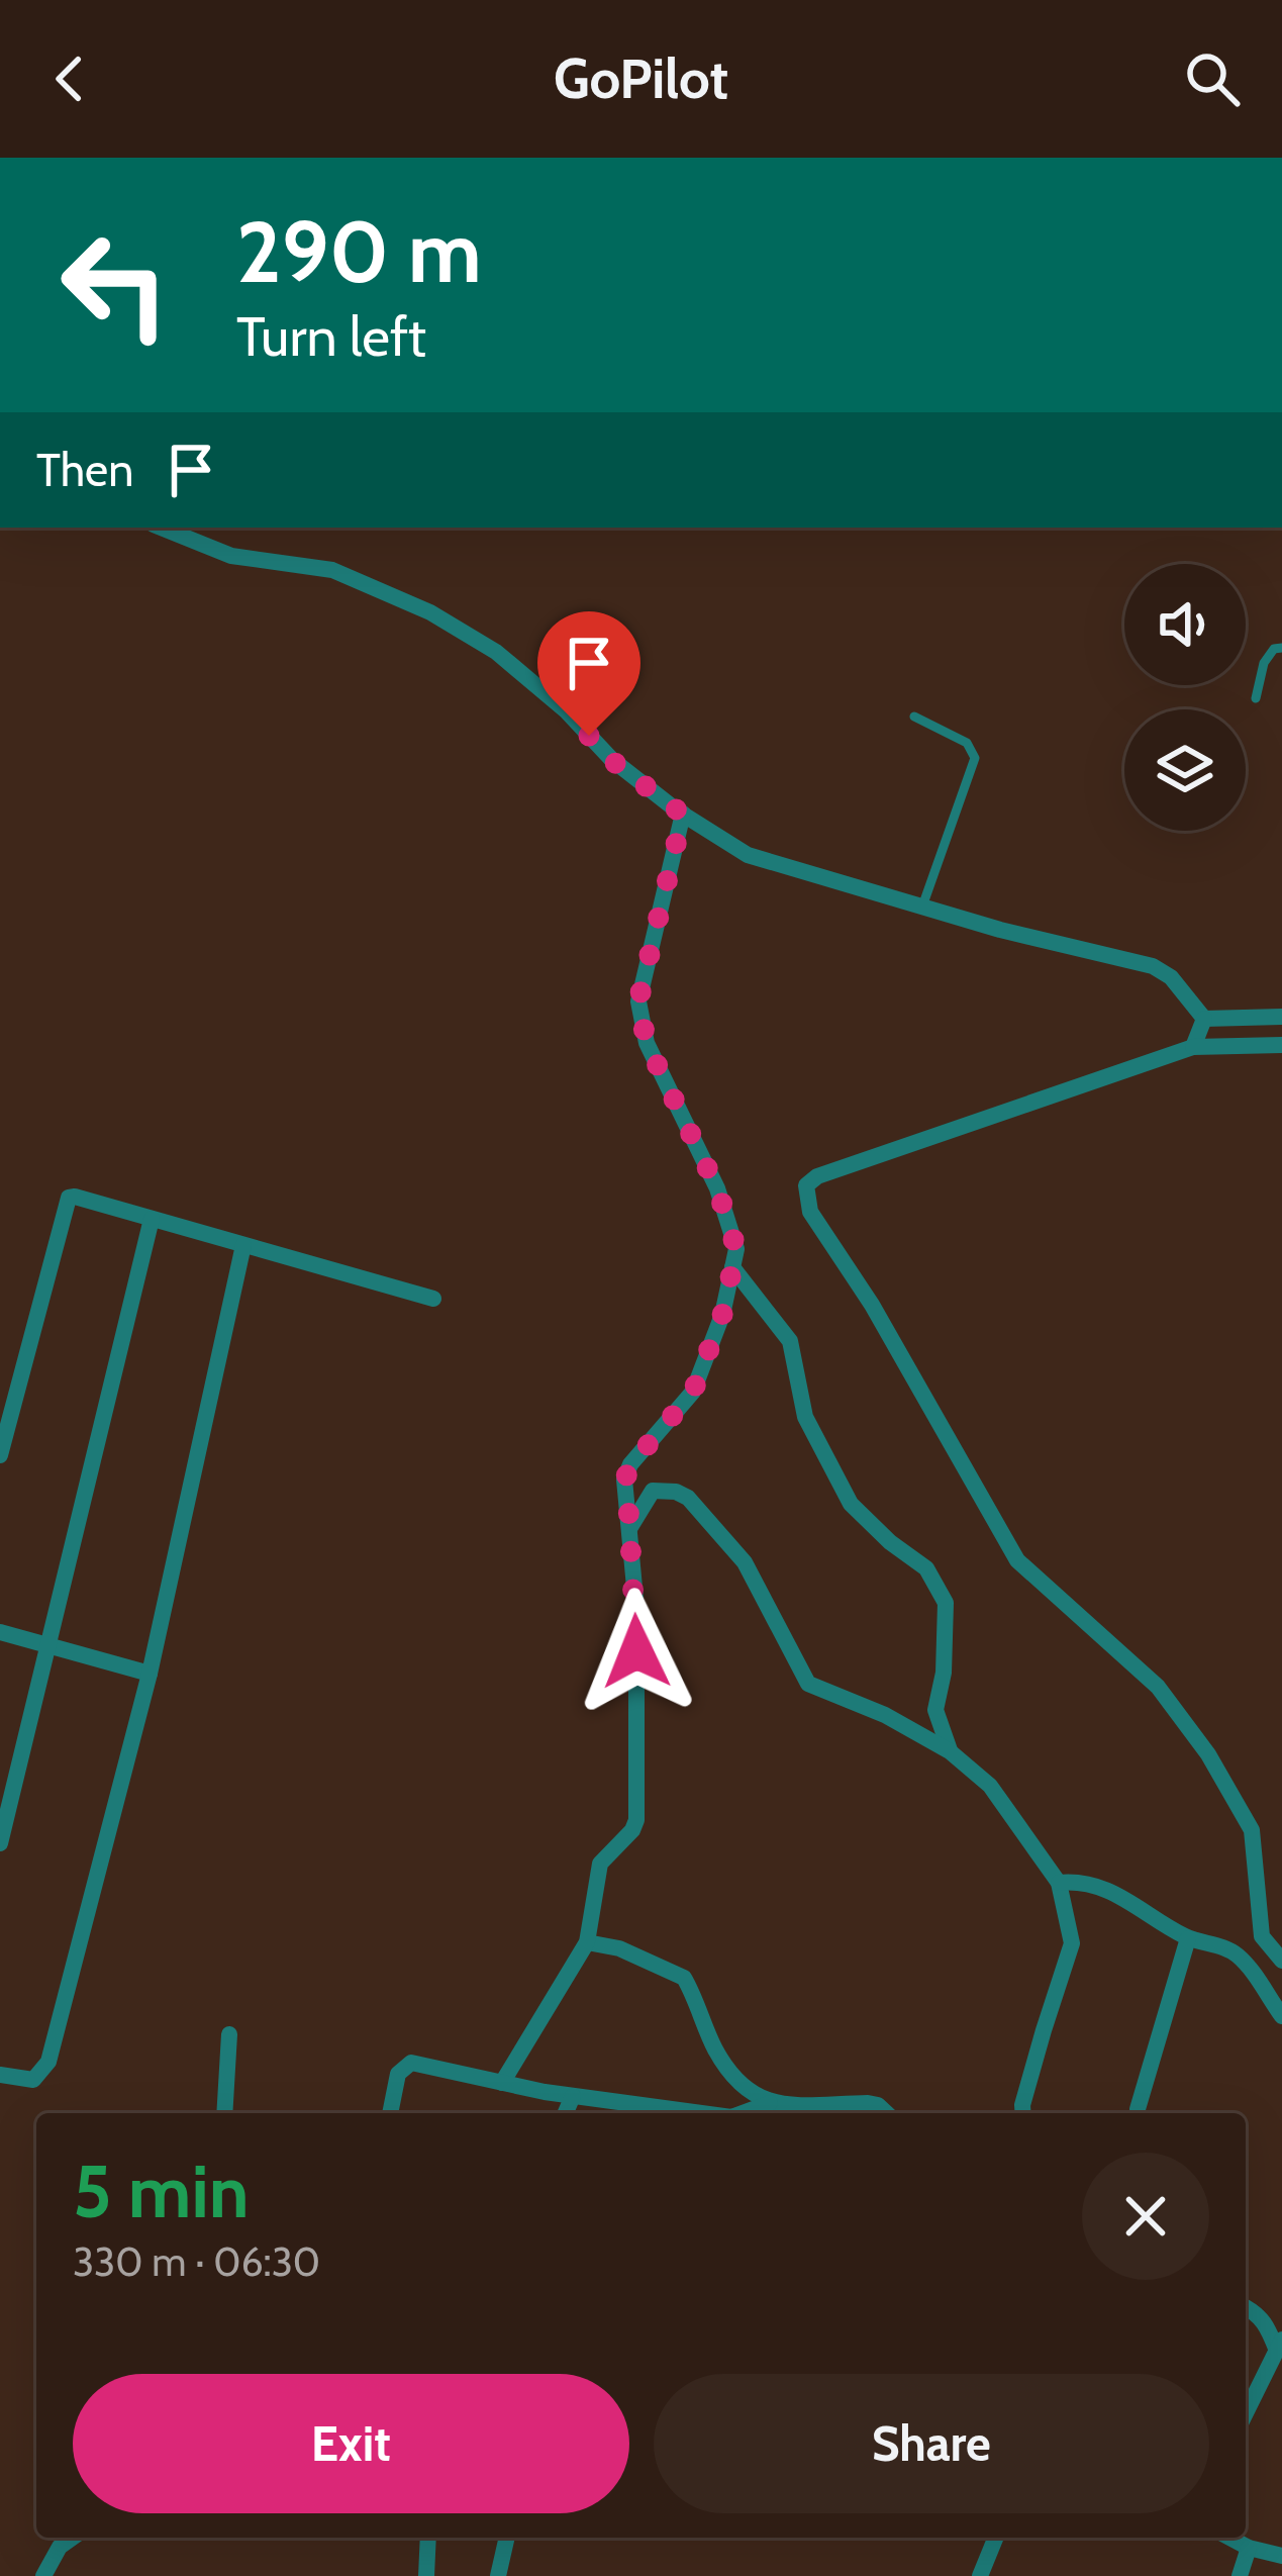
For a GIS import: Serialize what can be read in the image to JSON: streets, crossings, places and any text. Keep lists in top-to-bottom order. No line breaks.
{"page":{"header":"GoPilot","turn":["290 m","Turn left"],"then":"Then","heading":["5 min","330 m · 06:30"],"buttons":["Exit","Share"]}}
